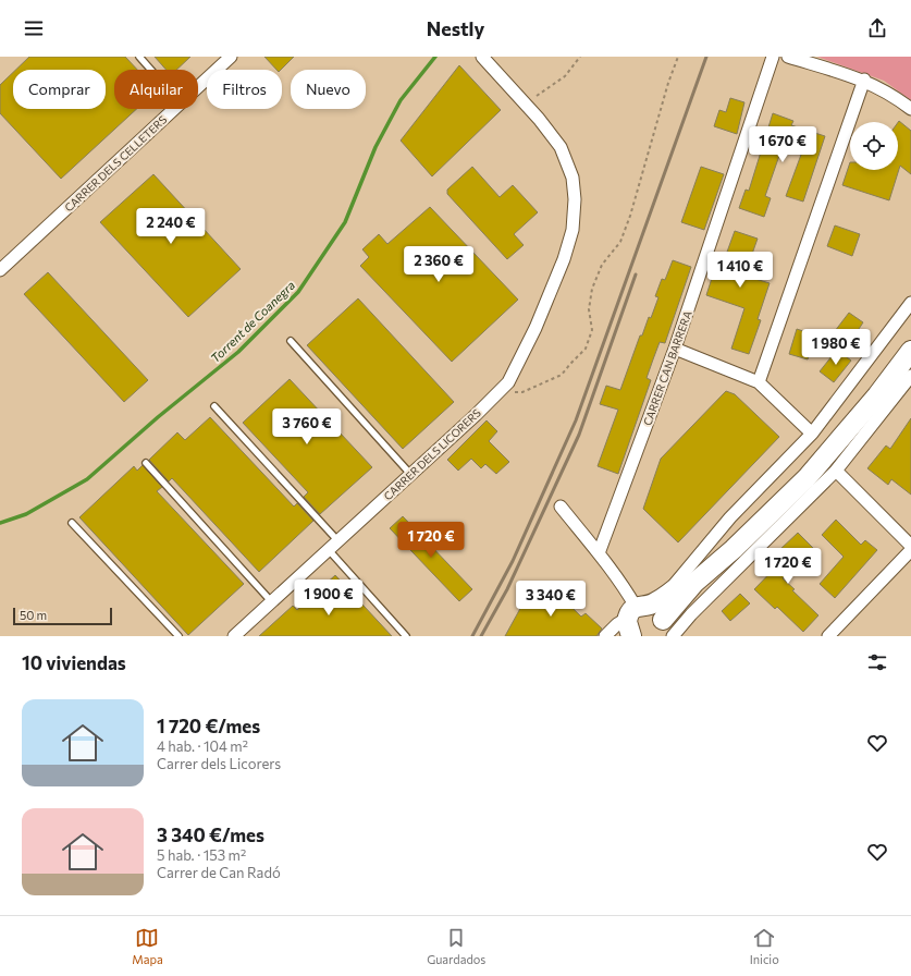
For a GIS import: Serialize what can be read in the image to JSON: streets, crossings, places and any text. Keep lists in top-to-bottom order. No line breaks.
{"streets":{"street":["CARRER DELS CELLETERS","CARRER CAN BARRERA","CARRER DELS LICORERS"]},"water":["Torrent de Coanegra"],"scale_bar":"50 m","page":{"header":"Nestly","chip":["Comprar","Alquilar","Filtros","Nuevo"],"price":["1 670 €","2 240 €","2 360 €","1 410 €","1 980 €","3 760 €","1 720 €","1 720 €","1 900 €","3 340 €"],"scale":"50 m","heading":"10 viviendas","list":[{"name":"1 720 €/mes","note":"4 hab. · 104 m² · Carrer dels Licorers"},{"name":"3 340 €/mes","note":"5 hab. · 153 m² · Carrer de Can Radó"}],"tabs":["Mapa","Guardados","Inicio"]}}
